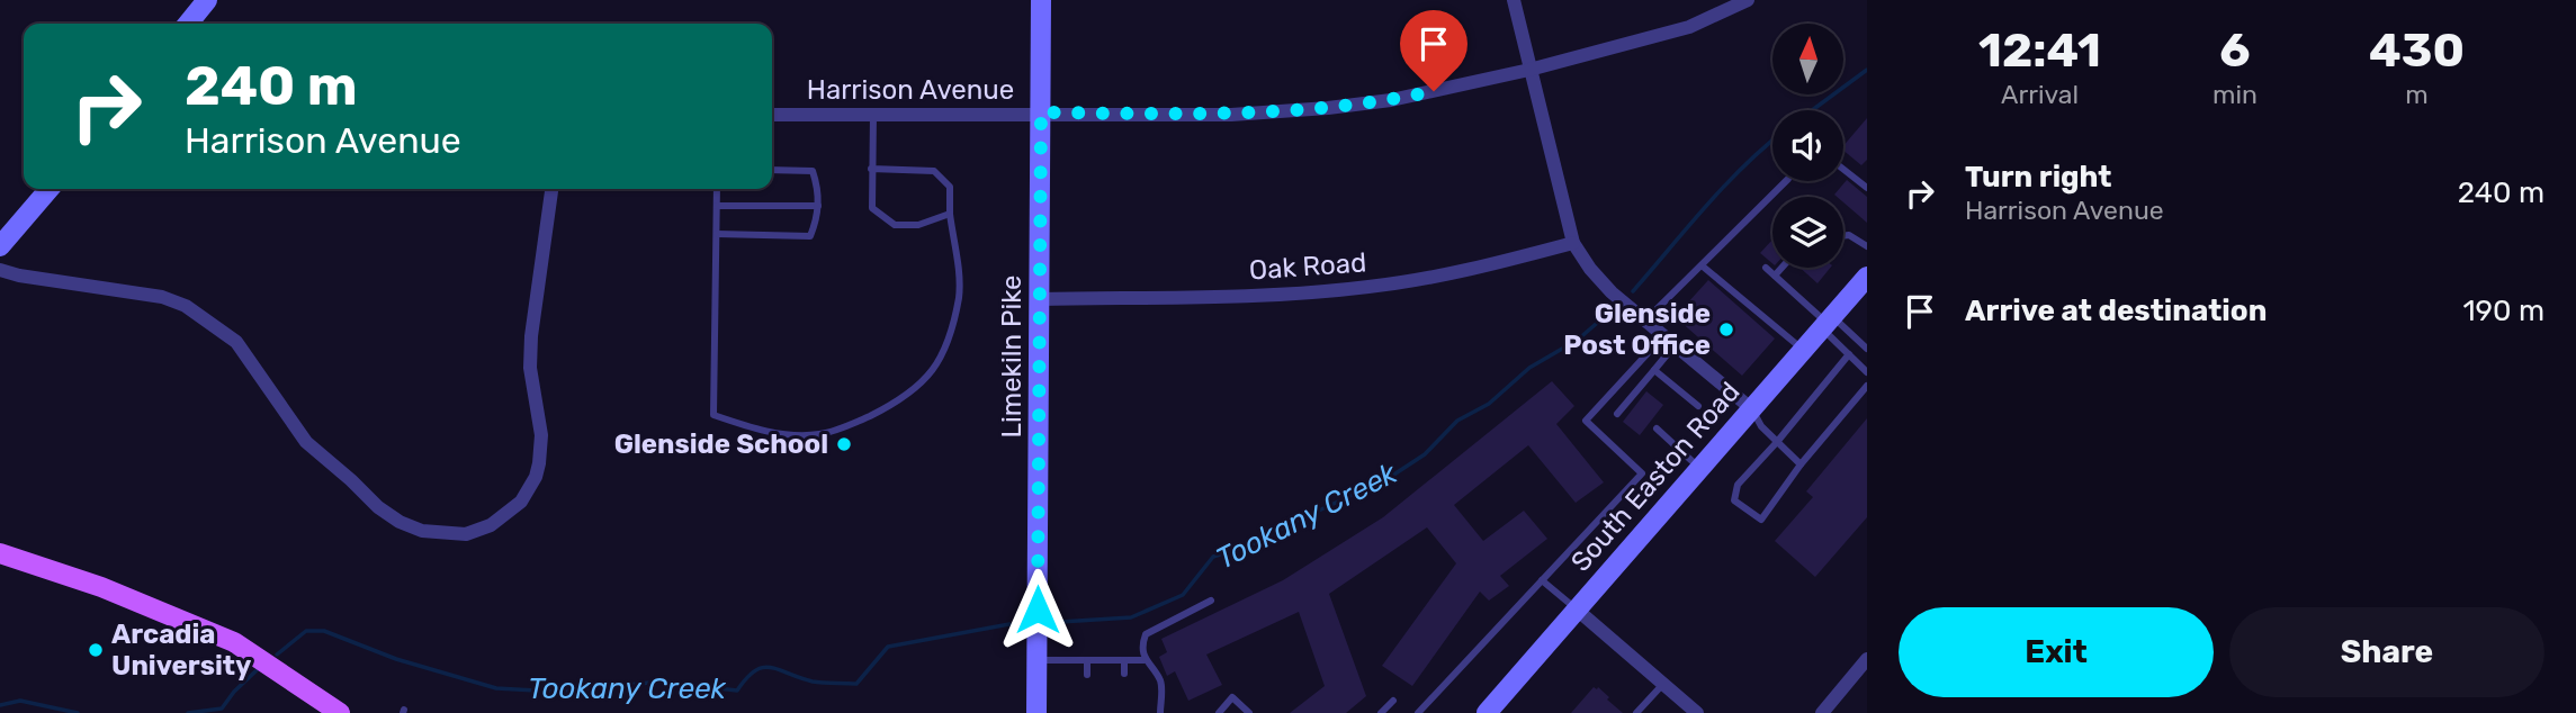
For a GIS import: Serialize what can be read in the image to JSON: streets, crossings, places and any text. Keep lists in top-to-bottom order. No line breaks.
{"streets":{"main road":["Limekiln Pike","South Easton Road"],"street":["Harrison Avenue","Oak Road"]},"crossings":[["Harrison Avenue","Limekiln Pike"],["Oak Road","Limekiln Pike"]],"water":["Tookany Creek"],"places":["Glenside Post Office","Glenside School","Arcadia University"],"north":"top","page":{"eta":["12:41","Arrival","6","min","430","m"],"turn":["240 m","Harrison Avenue"],"list":[{"name":"Turn right","note":"Harrison Avenue","value":"240 m"},{"name":"Arrive at destination","value":"190 m"}],"buttons":["Exit","Share"]}}
